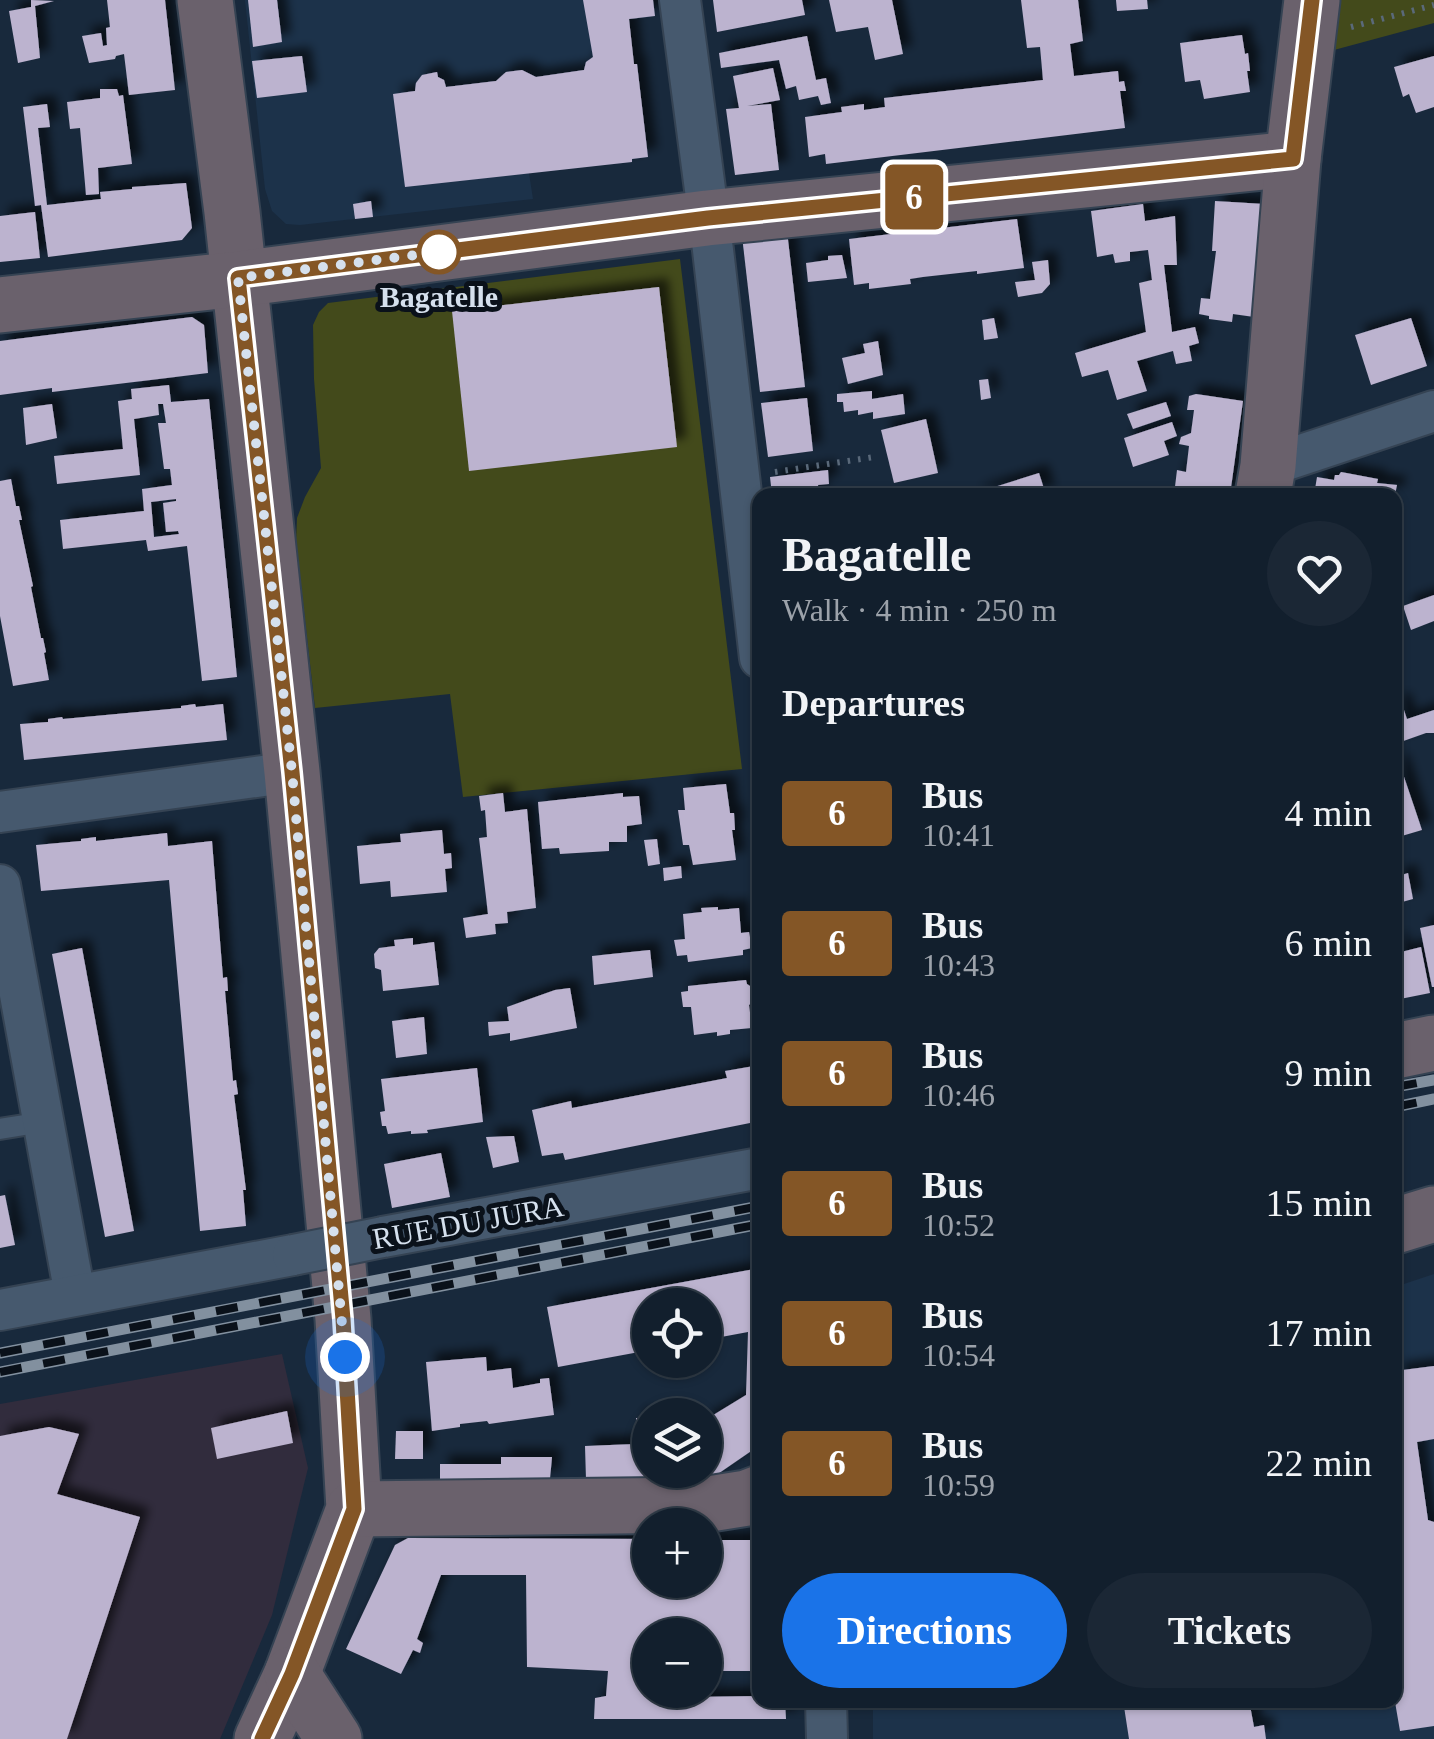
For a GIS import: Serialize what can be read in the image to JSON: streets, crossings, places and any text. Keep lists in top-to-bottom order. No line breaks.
{"streets":{"street":["RUE DU JURA"]},"places":["Bagatelle"],"lines":["bus line 6"],"page":{"on_map":"6","heading":[["Bagatelle","Walk · 4 min · 250 m"],"Departures"],"list":[{"mark":"6","name":"Bus","note":"10:41","value":"4 min"},{"mark":"6","name":"Bus","note":"10:43","value":"6 min"},{"mark":"6","name":"Bus","note":"10:46","value":"9 min"},{"mark":"6","name":"Bus","note":"10:52","value":"15 min"},{"mark":"6","name":"Bus","note":"10:54","value":"17 min"},{"mark":"6","name":"Bus","note":"10:59","value":"22 min"}],"map_buttons":["+","−"],"buttons":["Directions","Tickets"]}}
